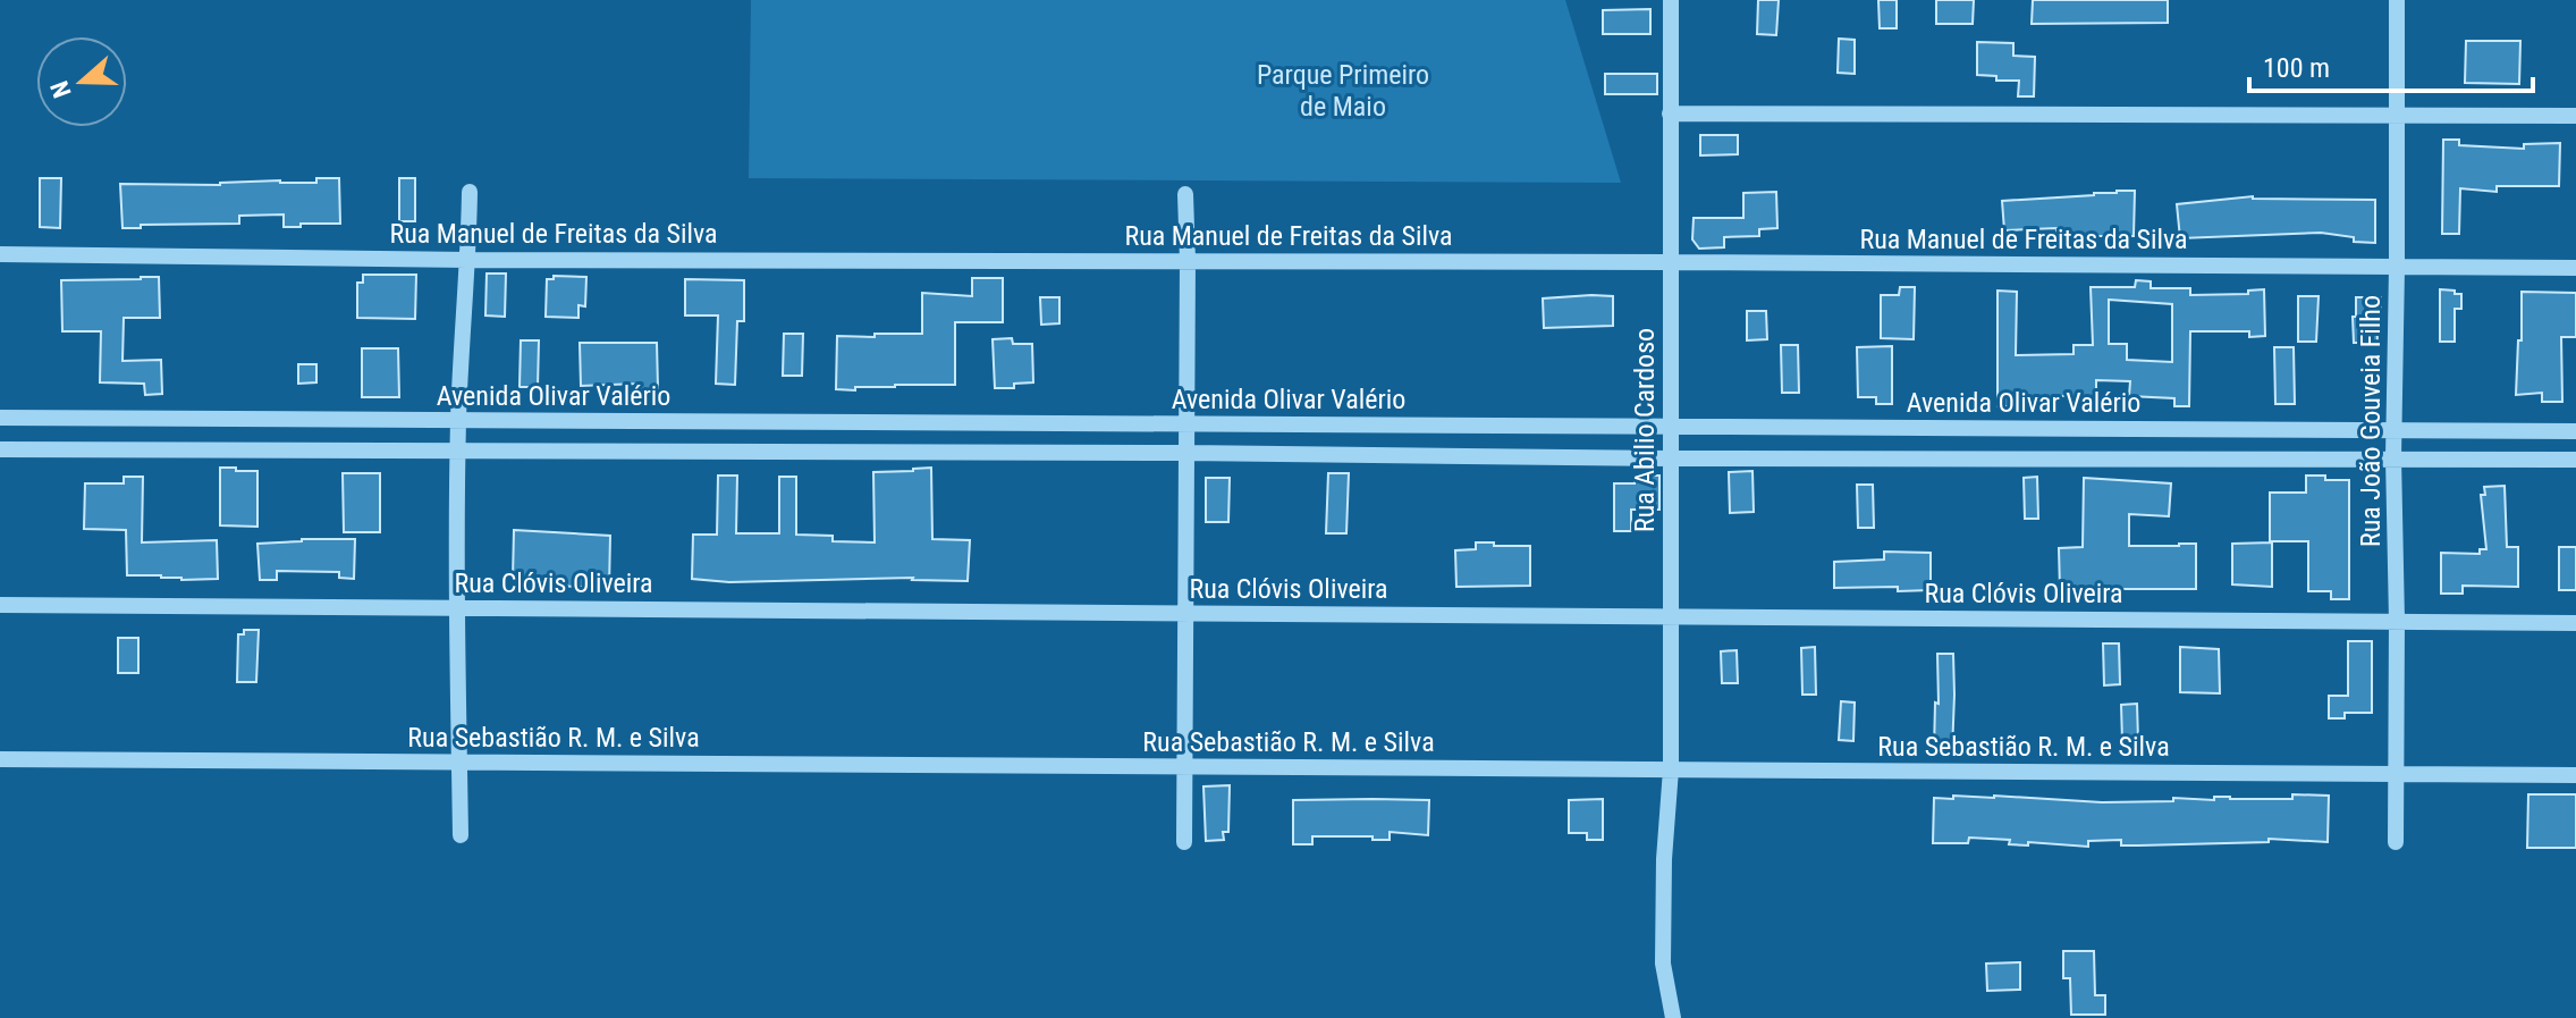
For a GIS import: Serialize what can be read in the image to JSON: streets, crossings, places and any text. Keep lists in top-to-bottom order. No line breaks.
{"streets":{"street":["Rua Manuel de Freitas da Silva","Avenida Olivar Valério","Rua João Gouveia Filho","Rua Abilio Cardoso","Rua Clóvis Oliveira","Rua Sebastião R. M. e Silva"]},"crossings":[["Rua Manuel de Freitas da Silva","Rua João Gouveia Filho"],["Rua Manuel de Freitas da Silva","Rua Abilio Cardoso"],["Avenida Olivar Valério","Rua João Gouveia Filho"],["Avenida Olivar Valério","Rua Abilio Cardoso"],["Rua João Gouveia Filho","Rua Clóvis Oliveira"],["Rua João Gouveia Filho","Rua Sebastião R. M. e Silva"],["Rua Abilio Cardoso","Rua Clóvis Oliveira"],["Rua Abilio Cardoso","Rua Sebastião R. M. e Silva"]],"parks":["Parque Primeiro de Maio"],"scale_bar":"100 m","north":"left"}
